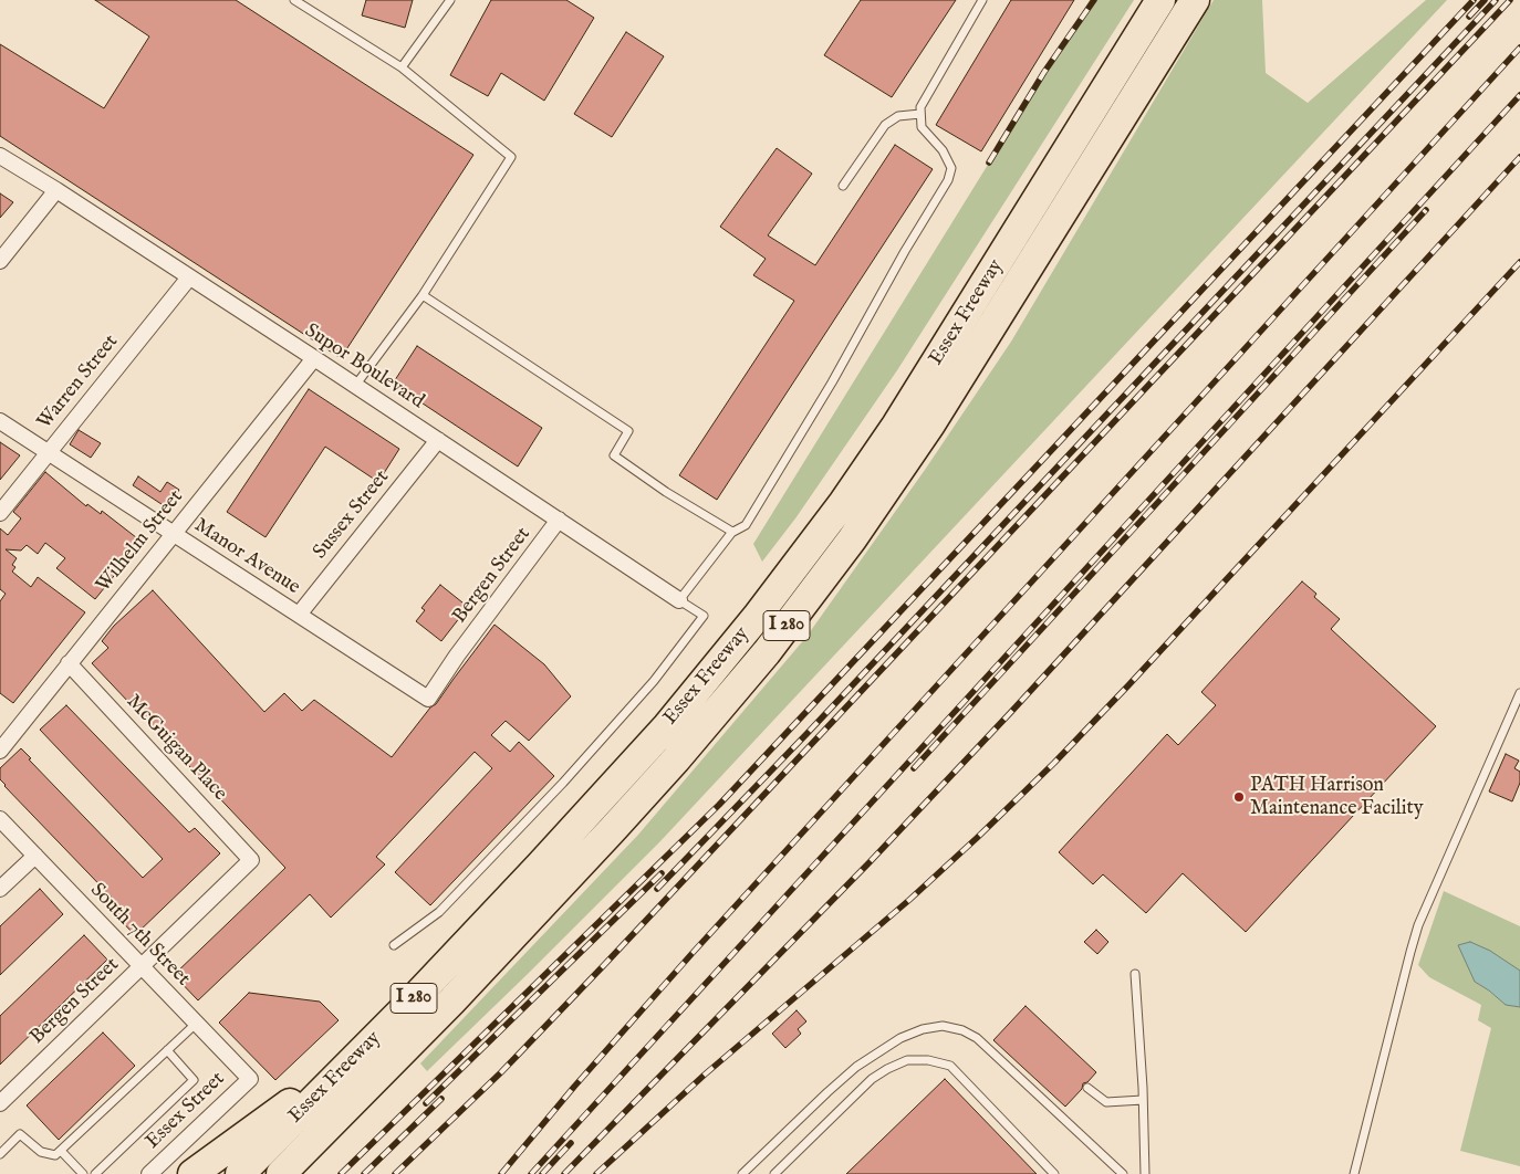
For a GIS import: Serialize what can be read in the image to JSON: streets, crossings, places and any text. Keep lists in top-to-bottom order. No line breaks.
{"streets":{"highway":["Essex Freeway","I 280"],"street":["Supor Boulevard","Warren Street","Sussex Street","Wilhelm Street","Manor Avenue","Bergen Street","McGuigan Place","South 7th Street","Essex Street"]},"crossings":[["Supor Boulevard","Warren Street"],["Supor Boulevard","Sussex Street"],["Supor Boulevard","Wilhelm Street"],["Supor Boulevard","Bergen Street"],["Warren Street","Manor Avenue"],["Sussex Street","Manor Avenue"],["Wilhelm Street","Manor Avenue"],["Wilhelm Street","McGuigan Place"],["Manor Avenue","Bergen Street"],["Bergen Street","McGuigan Place"],["Bergen Street","South 7th Street"],["South 7th Street","Essex Street"]],"places":["PATH Harrison Maintenance Facility"]}
